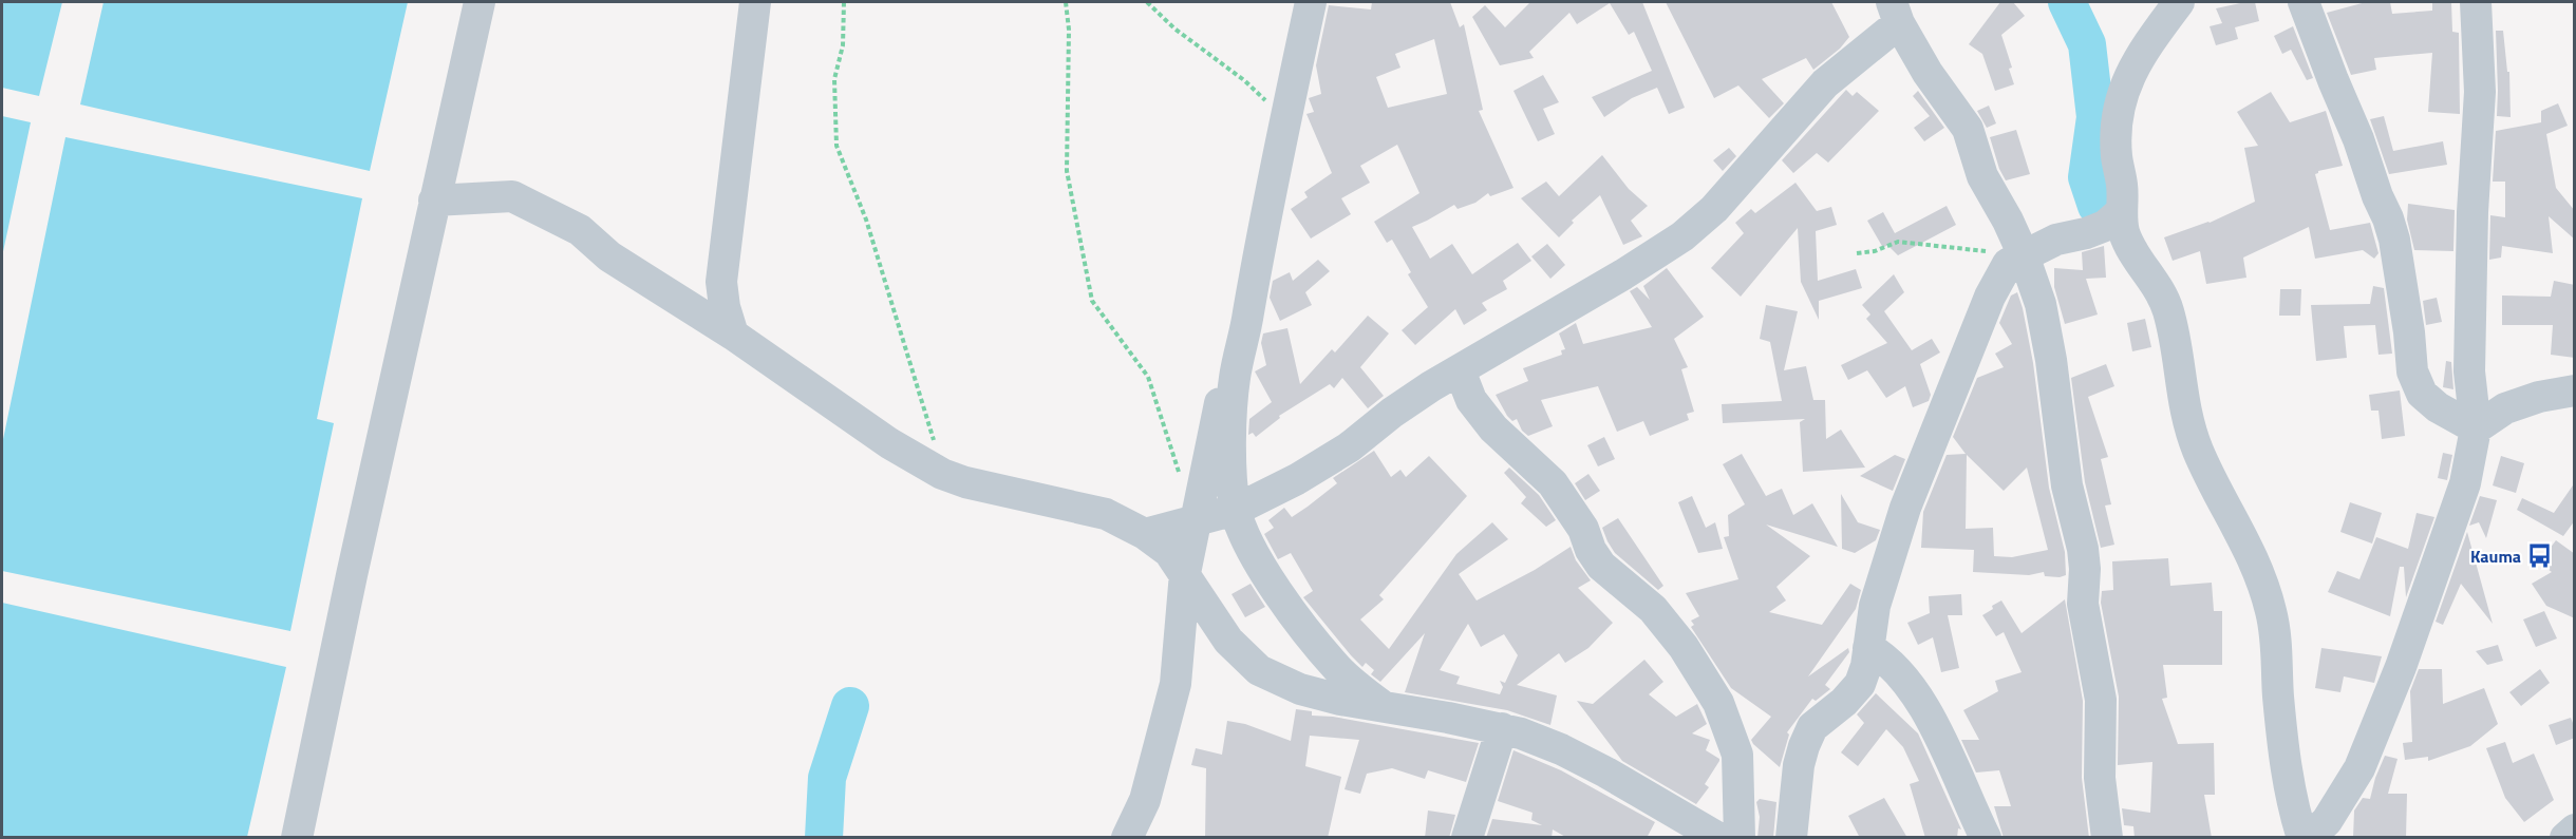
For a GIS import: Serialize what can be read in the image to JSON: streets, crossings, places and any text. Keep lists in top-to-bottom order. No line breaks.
{"places":{"bus stop":["Kauma"]}}
